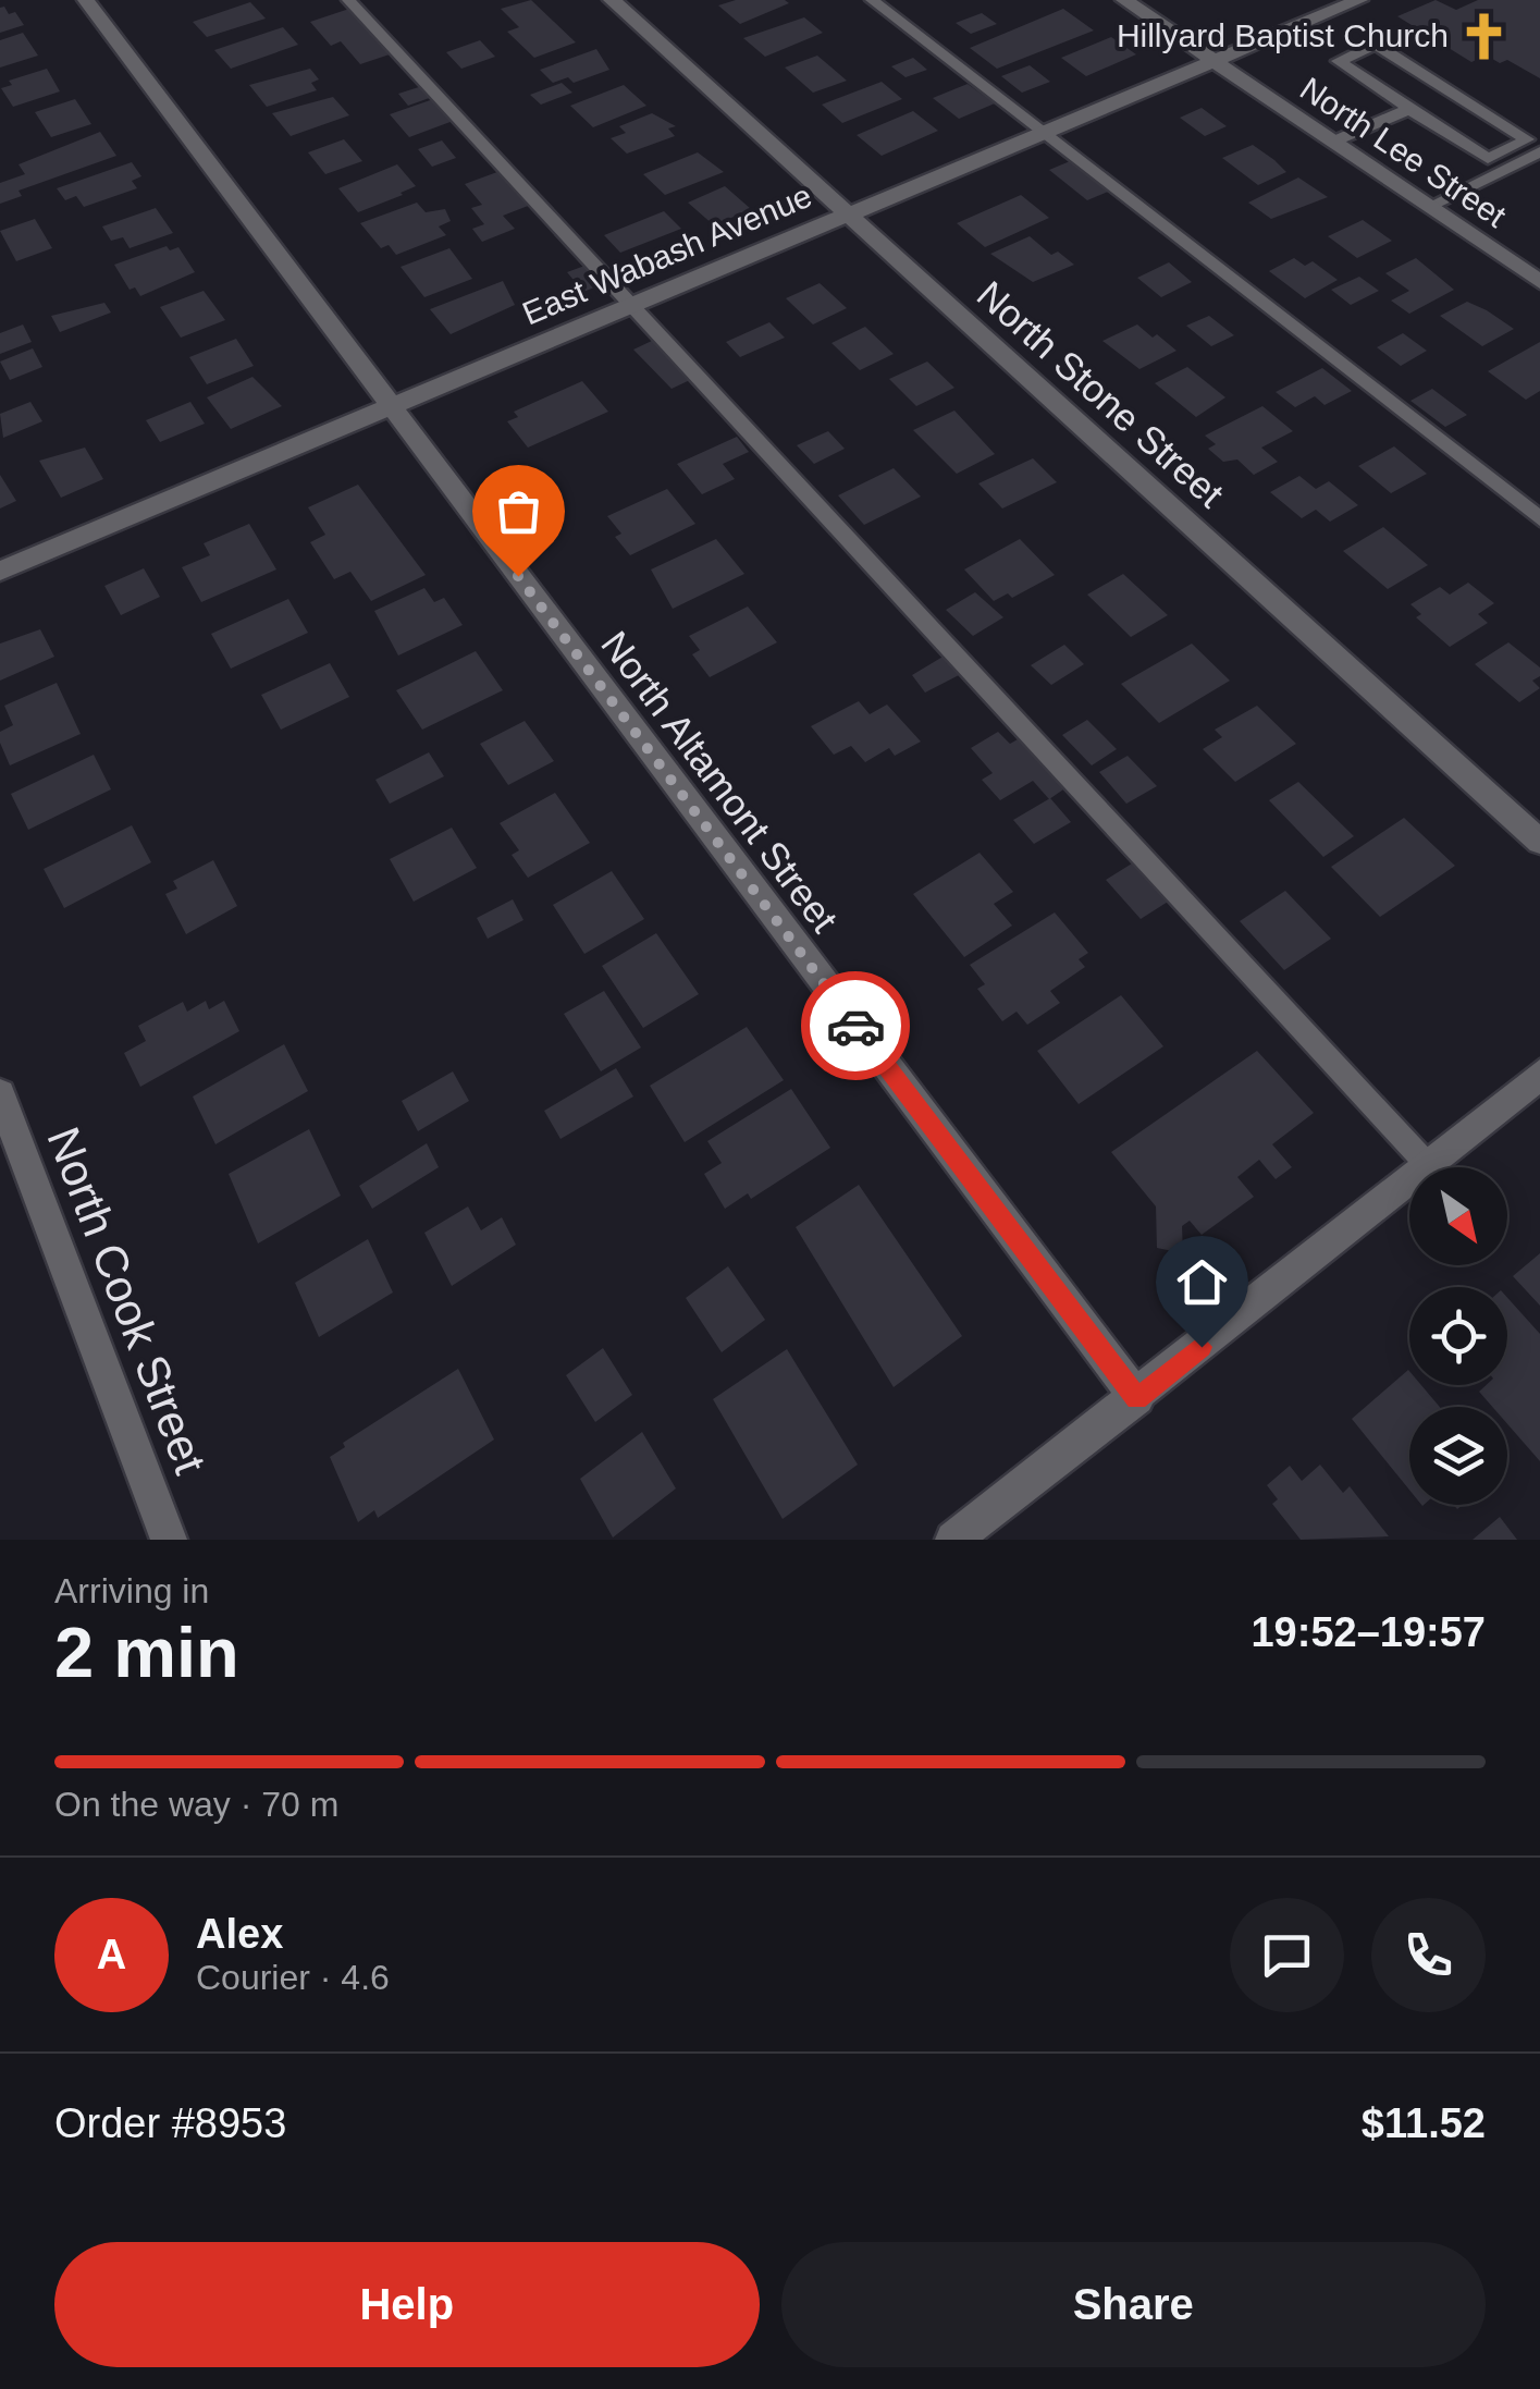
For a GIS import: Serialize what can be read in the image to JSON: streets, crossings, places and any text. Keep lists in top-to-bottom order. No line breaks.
{"streets":{"street":["North Lee Street","East Wabash Avenue","North Stone Street","North Altamont Street","North Cook Street"]},"crossings":[["North Lee Street","East Wabash Avenue"],["East Wabash Avenue","North Stone Street"],["East Wabash Avenue","North Altamont Street"]],"places":{"church":["Hillyard Baptist Church"]},"north":"bottom right","page":{"heading":["2 min","Arriving in","19:52–19:57"],"panel":["Alex","Courier · 4.6","Order #8953","$11.52"],"bar":"On the way · 70 m","round":"A","buttons":["Help","Share"]}}
